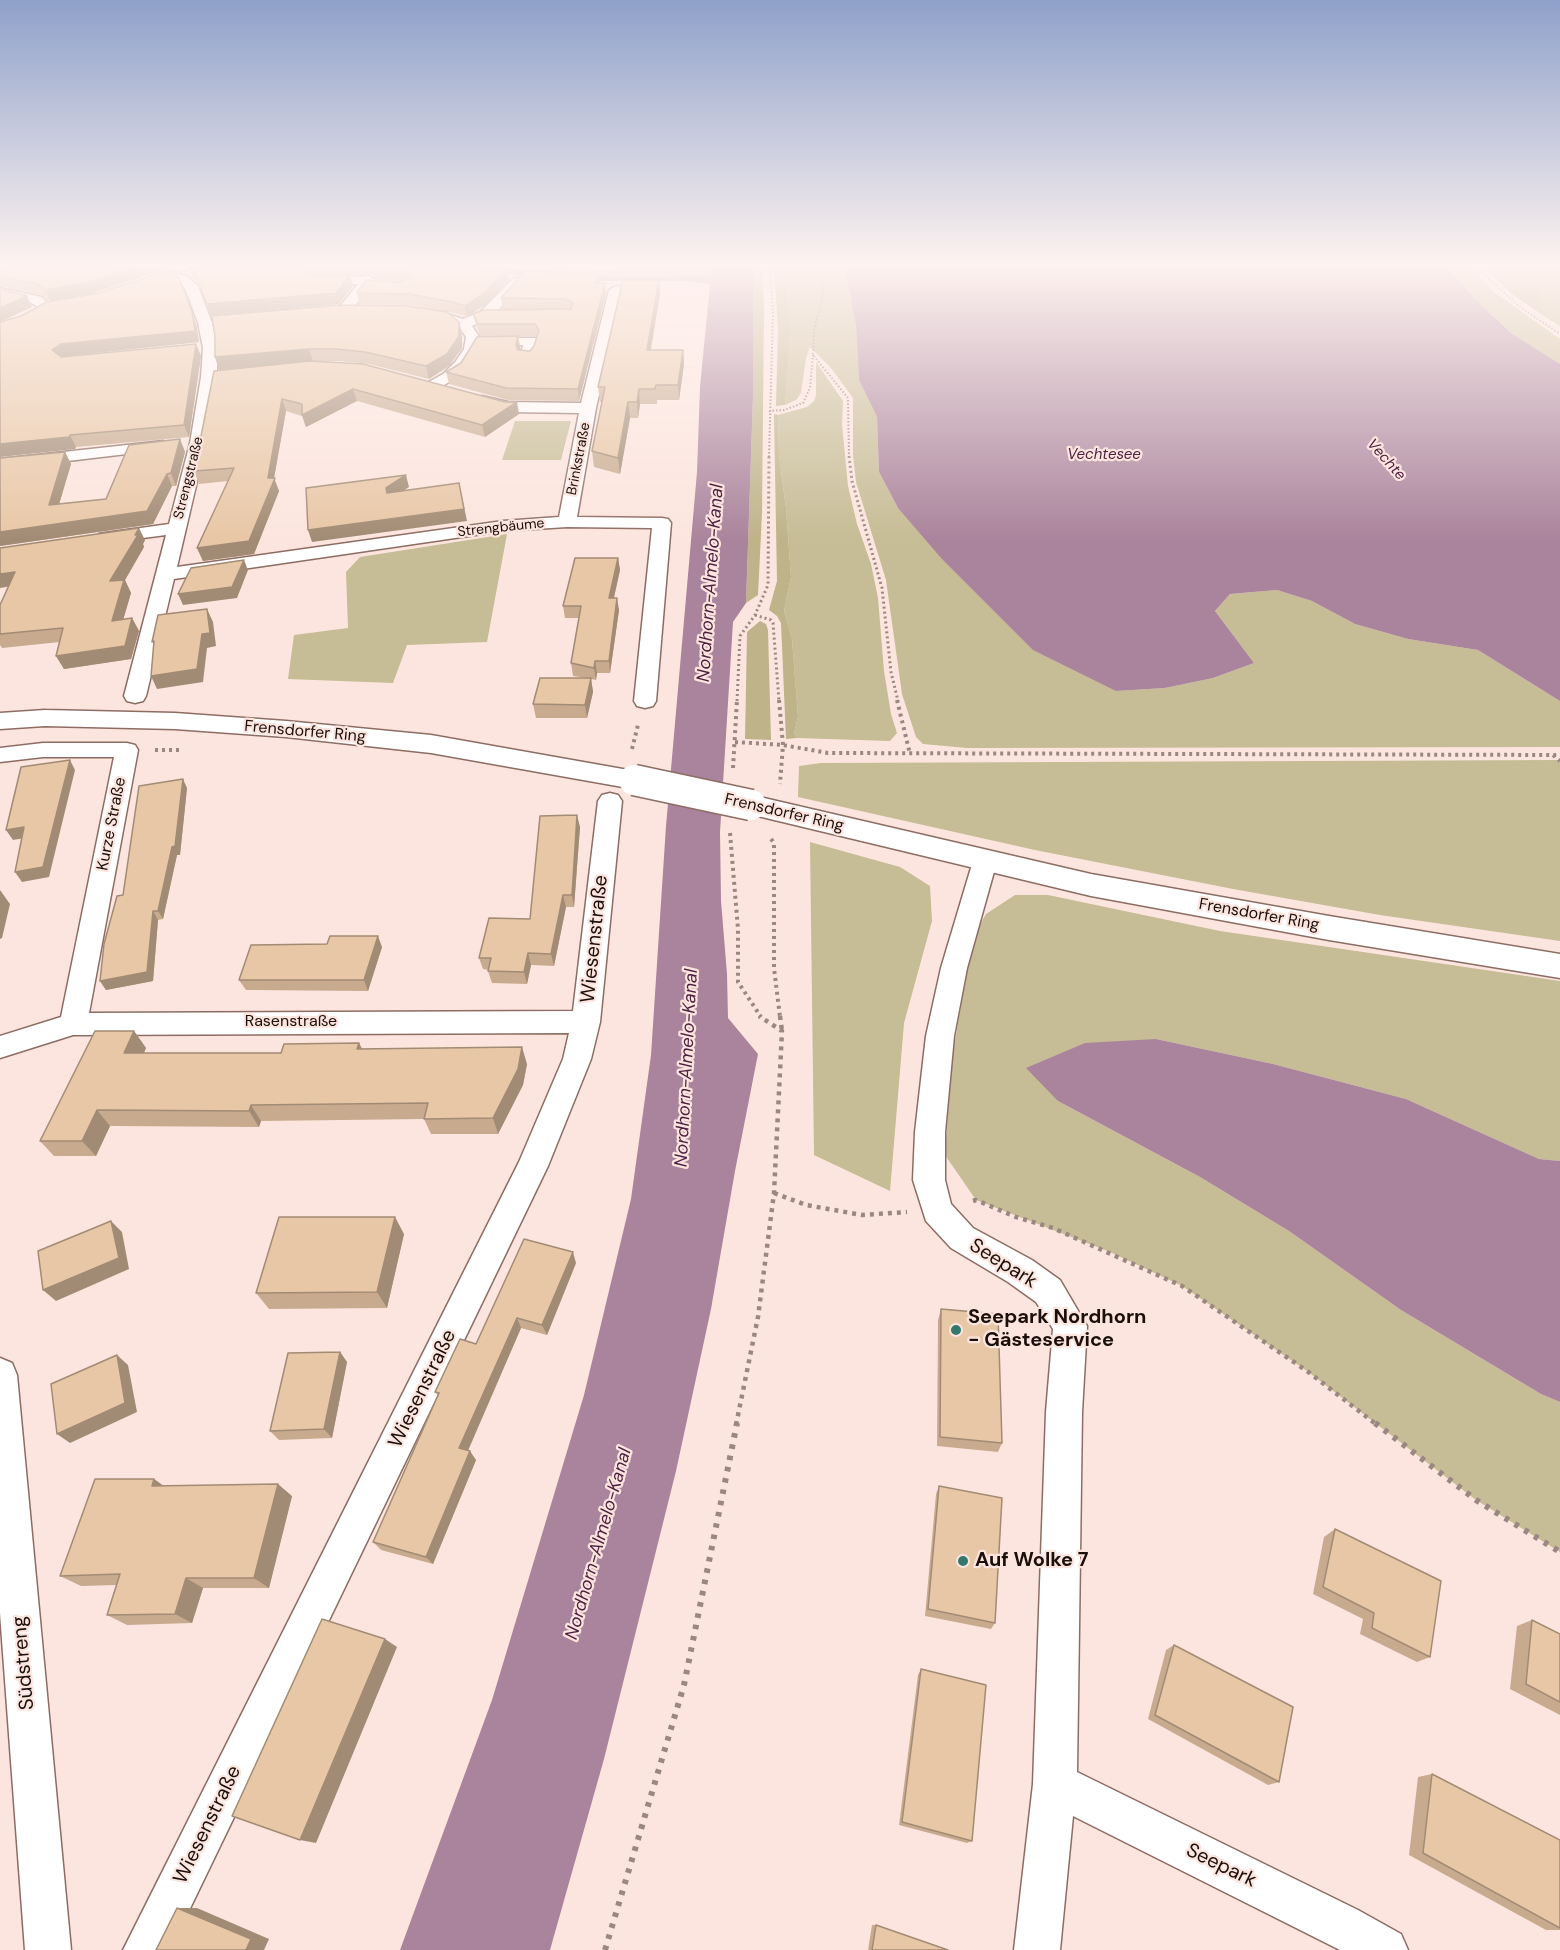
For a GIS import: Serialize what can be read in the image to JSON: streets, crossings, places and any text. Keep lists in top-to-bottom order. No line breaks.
{"streets":{"street":["Brinkstraße","Strengstraße","Strengbäume","Frensdorfer Ring","Kurze Straße","Wiesenstraße","Rasenstraße","Seepark","Südstreng"]},"crossings":[["Brinkstraße","Strengbäume"],["Strengstraße","Strengbäume"],["Frensdorfer Ring","Wiesenstraße"],["Frensdorfer Ring","Seepark"],["Kurze Straße","Rasenstraße"],["Wiesenstraße","Rasenstraße"]],"water":["Vechtesee","Vechte","Nordhorn-Almelo-Kanal"],"places":["Seepark Nordhorn - Gästeservice","Auf Wolke 7"]}
